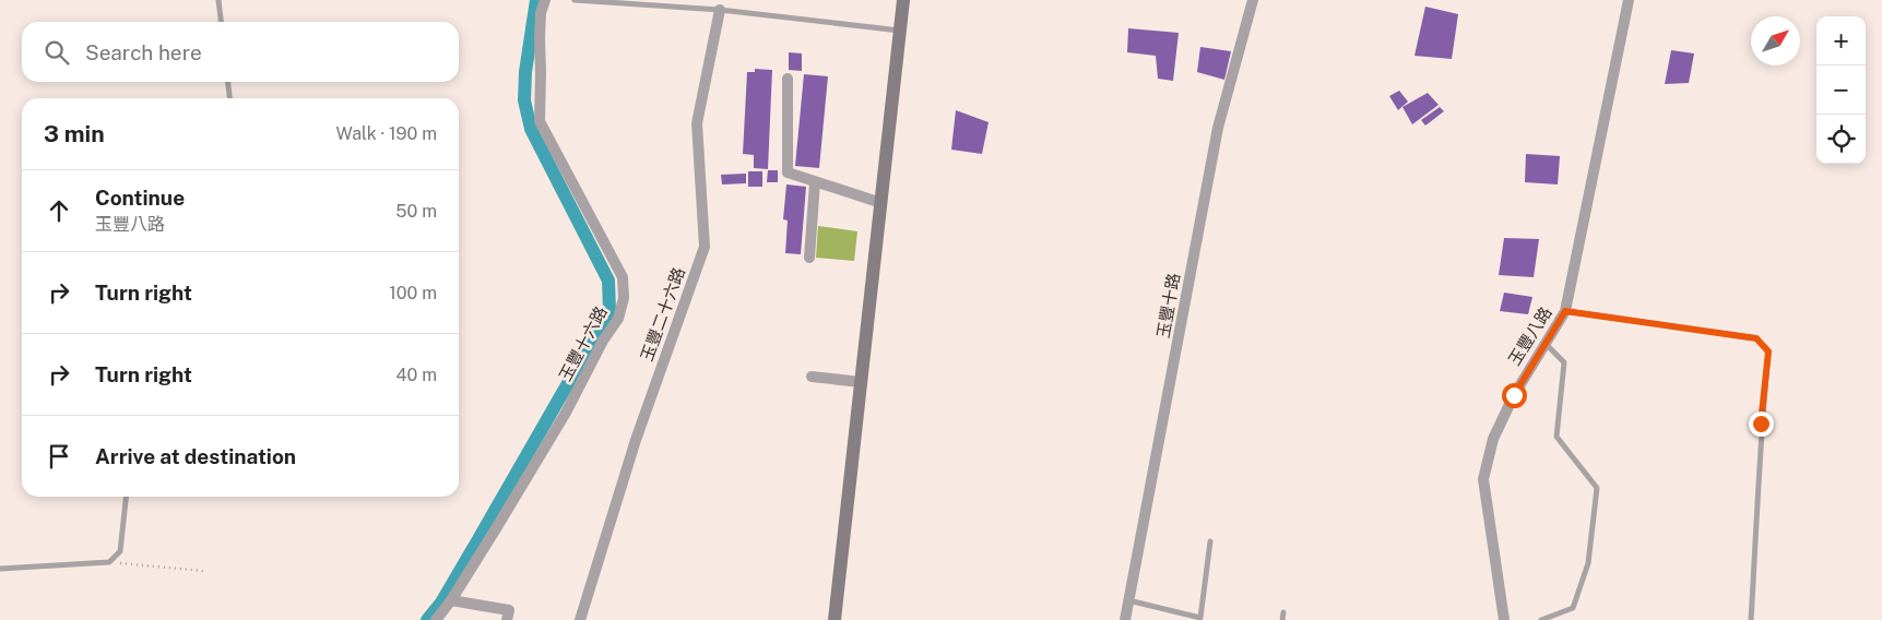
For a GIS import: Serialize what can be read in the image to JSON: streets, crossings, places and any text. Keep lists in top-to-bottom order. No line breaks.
{"streets":{"street":["玉豐十路","玉豐二十六路","玉豐八路","玉豐十六路"]},"north":"top right","page":{"map_buttons":["+","−"],"search":"Search here","heading":["3 min","Walk · 190 m"],"list":[["Continue","玉豐八路","50 m"],["Turn right","100 m"],["Turn right","40 m"],"Arrive at destination"]}}
